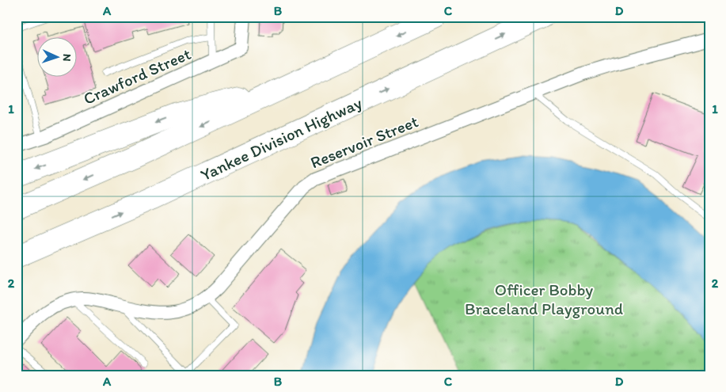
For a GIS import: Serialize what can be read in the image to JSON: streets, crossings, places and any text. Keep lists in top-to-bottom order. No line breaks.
{"streets":{"highway":["Yankee Division Highway"],"street":["Crawford Street","Reservoir Street"]},"parks":["Officer Bobby Braceland Playground"],"north":"right","grid":{"columns":["A","B","C","D"],"rows":["1","2"]}}
